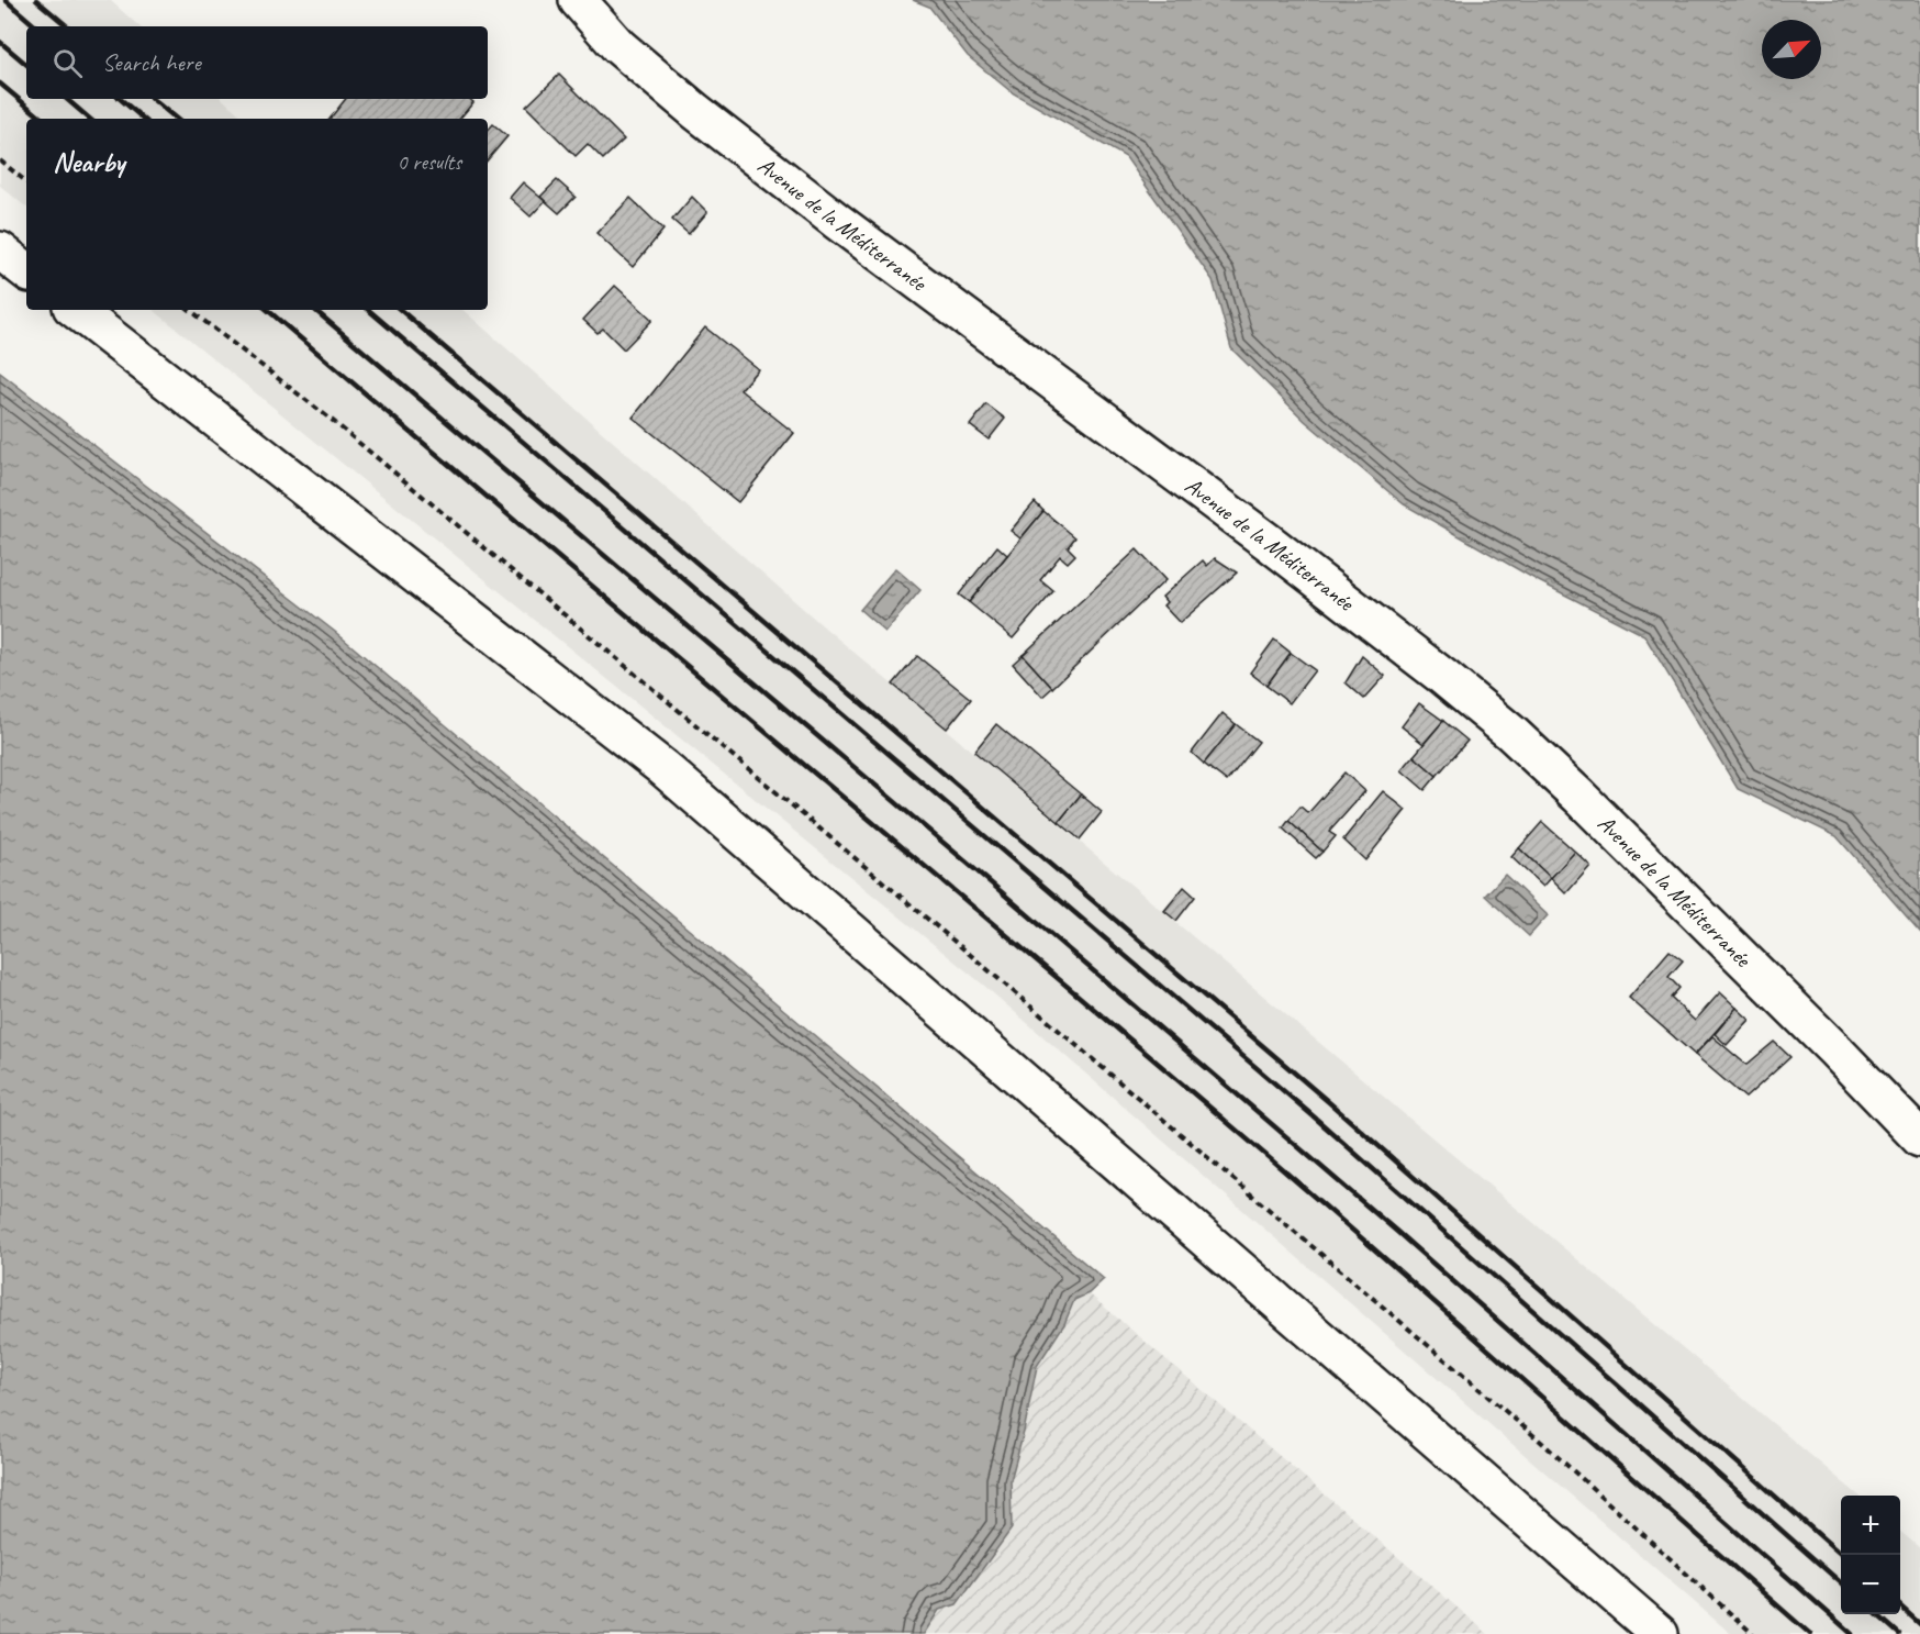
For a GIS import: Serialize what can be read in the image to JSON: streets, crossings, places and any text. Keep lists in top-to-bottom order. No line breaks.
{"streets":{"main road":["Avenue de la Méditerranée"]},"north":"top right","page":{"search":"Search here","heading":["Nearby","0 results"],"map_buttons":["+","−"]}}
